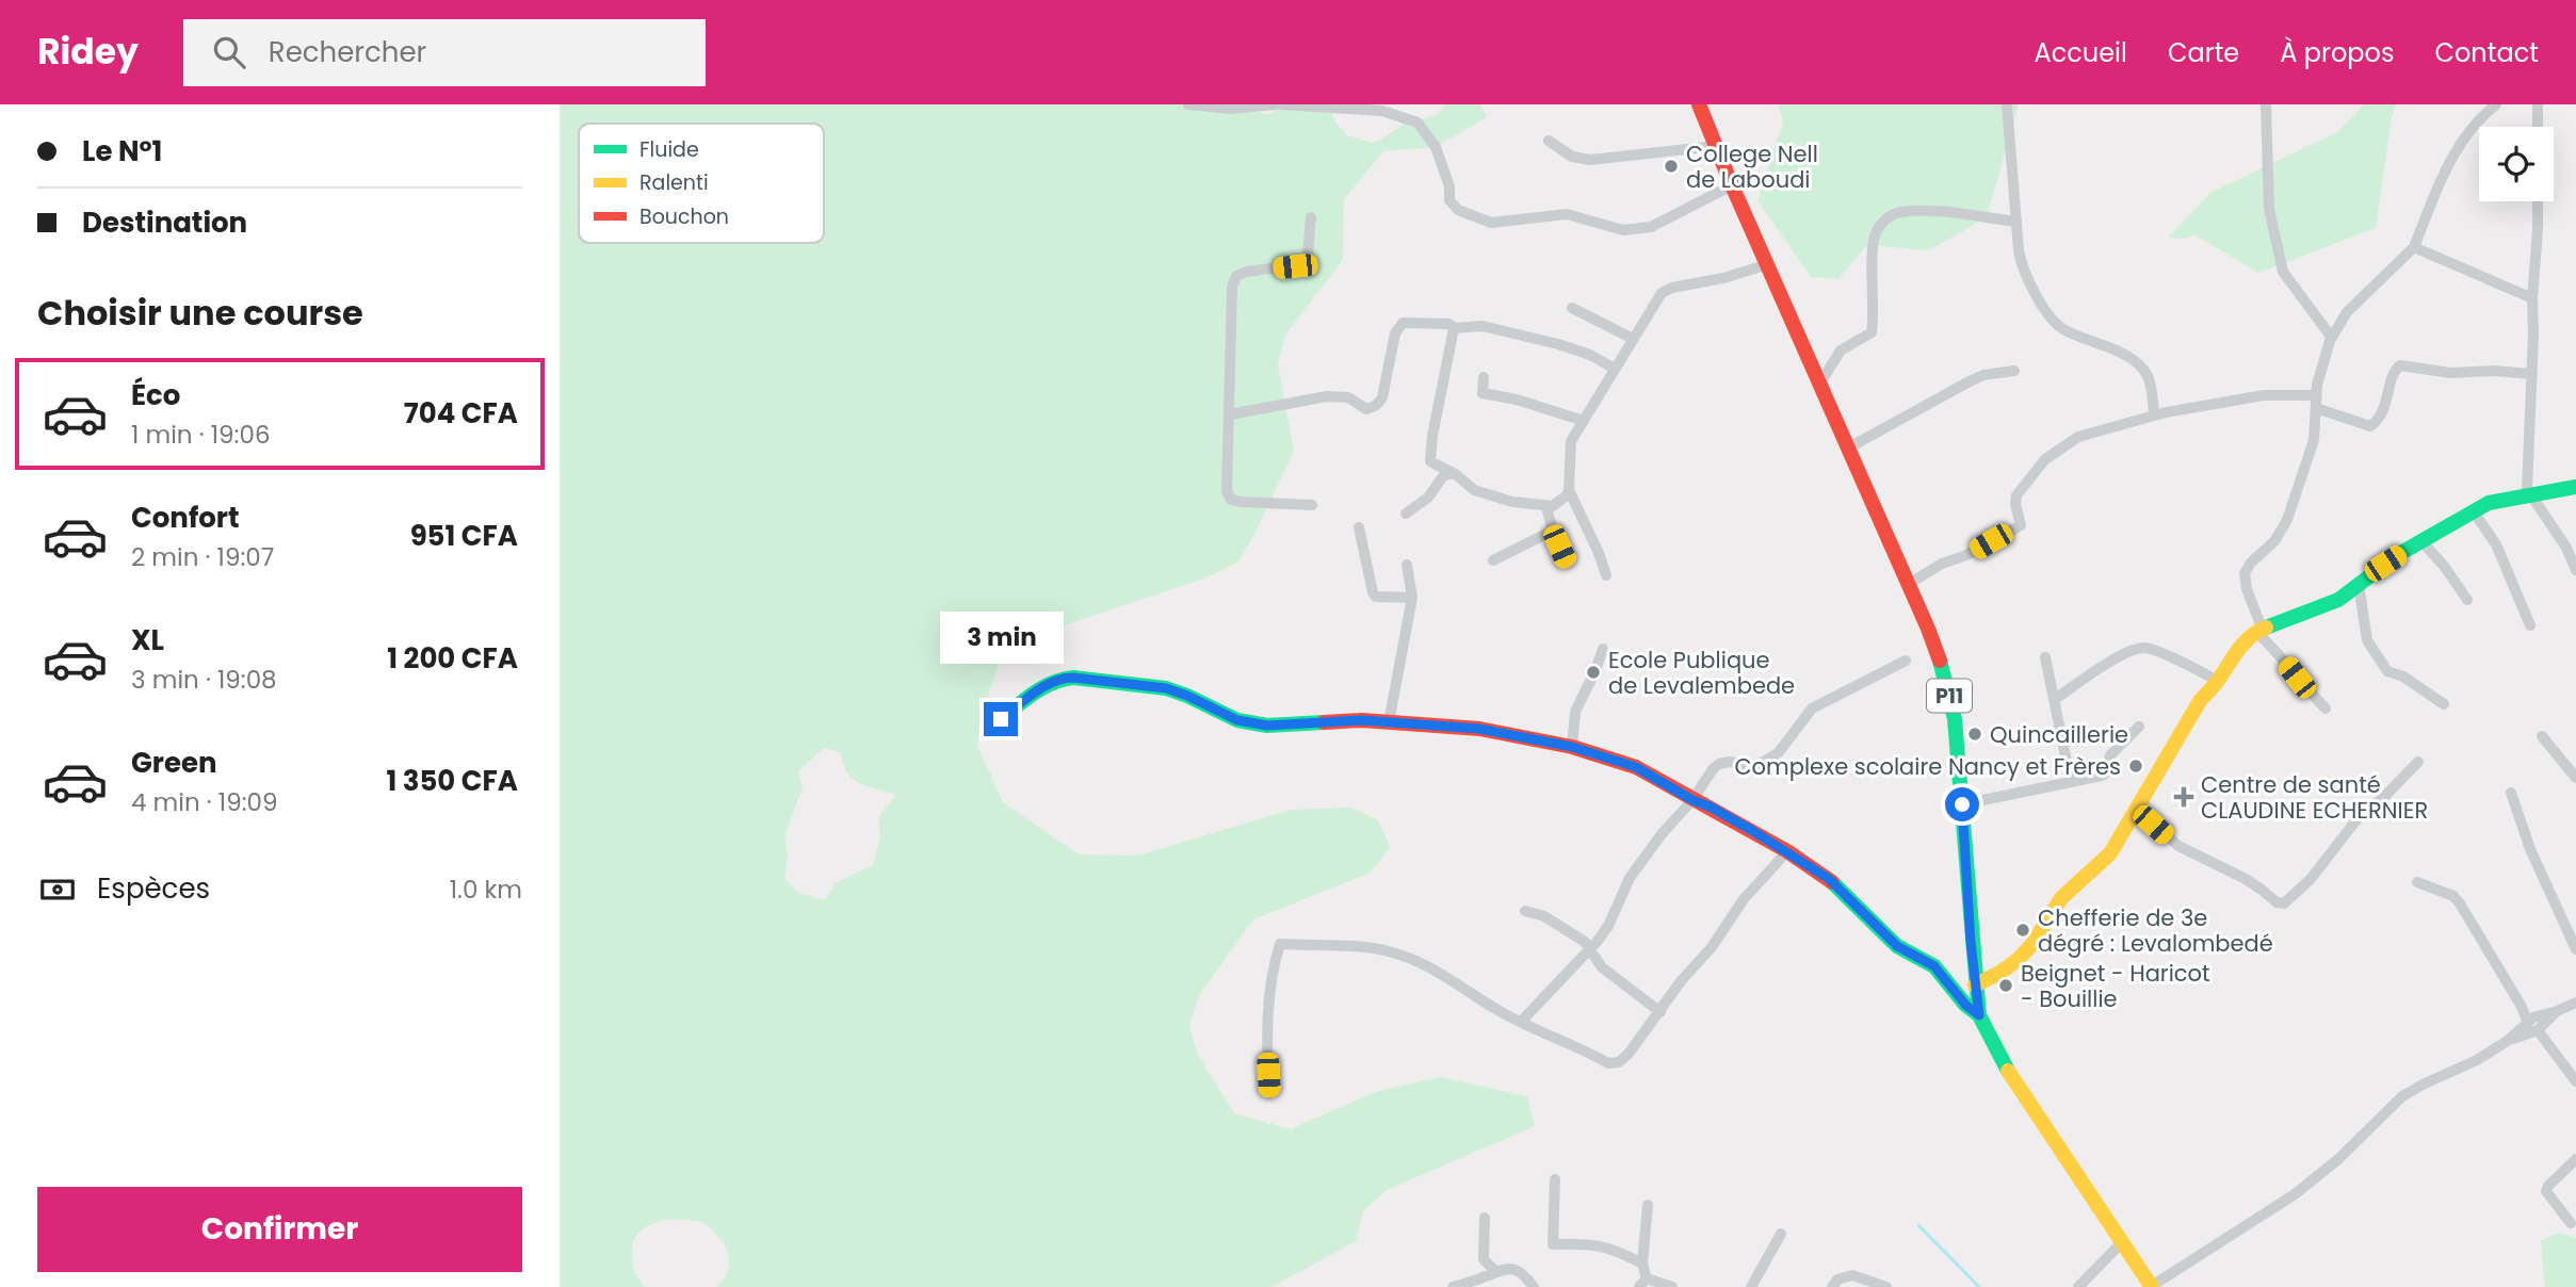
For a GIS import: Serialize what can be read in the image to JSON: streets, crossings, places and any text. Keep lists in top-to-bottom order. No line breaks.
{"streets":{"street":["P11"]},"places":{"other":["College Nell de Laboudi","Ecole Publique de Levalembede","Quincaillerie","Complexe scolaire Nancy et Frères","Chefferie de 3e dégré : Levalombedé","Beignet - Haricot - Bouillie"],"health":["Centre de santé CLAUDINE ECHERNIER"]},"legend":["Fluide","Ralenti","Bouchon"],"page":{"header":"Ridey","search":"Rechercher","nav":["Accueil","Carte","À propos","Contact"],"banner":["Le N°1","Destination"],"heading":"Choisir une course","list":[{"name":"Éco","note":"1 min · 19:06","value":"704 CFA"},{"name":"Confort","note":"2 min · 19:07","value":"951 CFA"},{"name":"XL","note":"3 min · 19:08","value":"1 200 CFA"},{"name":"Green","note":"4 min · 19:09","value":"1 350 CFA"}],"bubble":"3 min","pay":["Espèces","1.0 km"],"buttons":"Confirmer"}}
